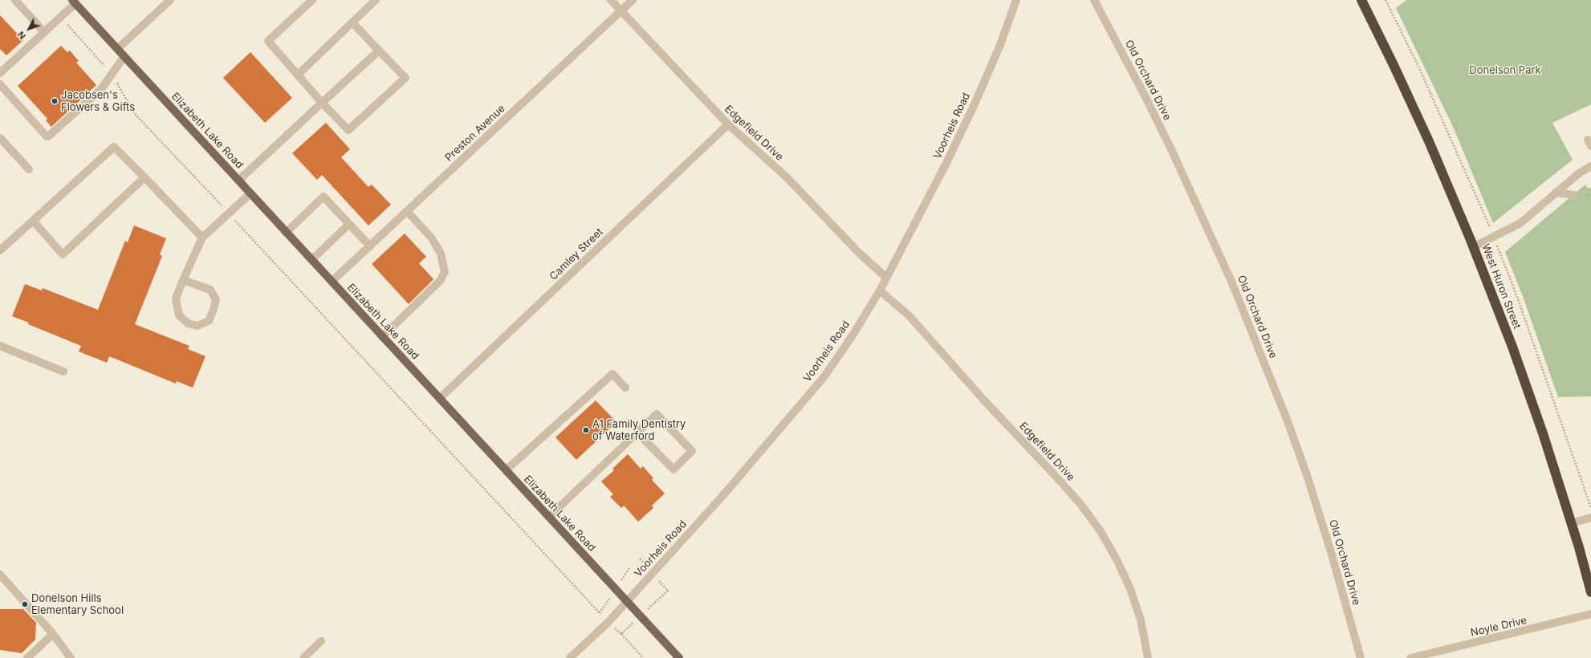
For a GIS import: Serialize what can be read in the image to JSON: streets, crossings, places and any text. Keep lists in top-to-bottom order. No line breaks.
{"streets":{"highway":["West Huron Street"],"main road":["Elizabeth Lake Road"],"street":["Old Orchard Drive","Voorheis Road","Preston Avenue","Edgefield Drive","Camley Street","Noyle Drive"]},"crossings":[["Voorheis Road","Elizabeth Lake Road"],["Voorheis Road","Edgefield Drive"],["Elizabeth Lake Road","Preston Avenue"],["Elizabeth Lake Road","Camley Street"],["Preston Avenue","Edgefield Drive"],["Edgefield Drive","Camley Street"]],"parks":["Donelson Park"],"places":["Jacobsen's Flowers & Gifts","A1 Family Dentistry of Waterford","Donelson Hills Elementary School"],"north":"bottom left"}
